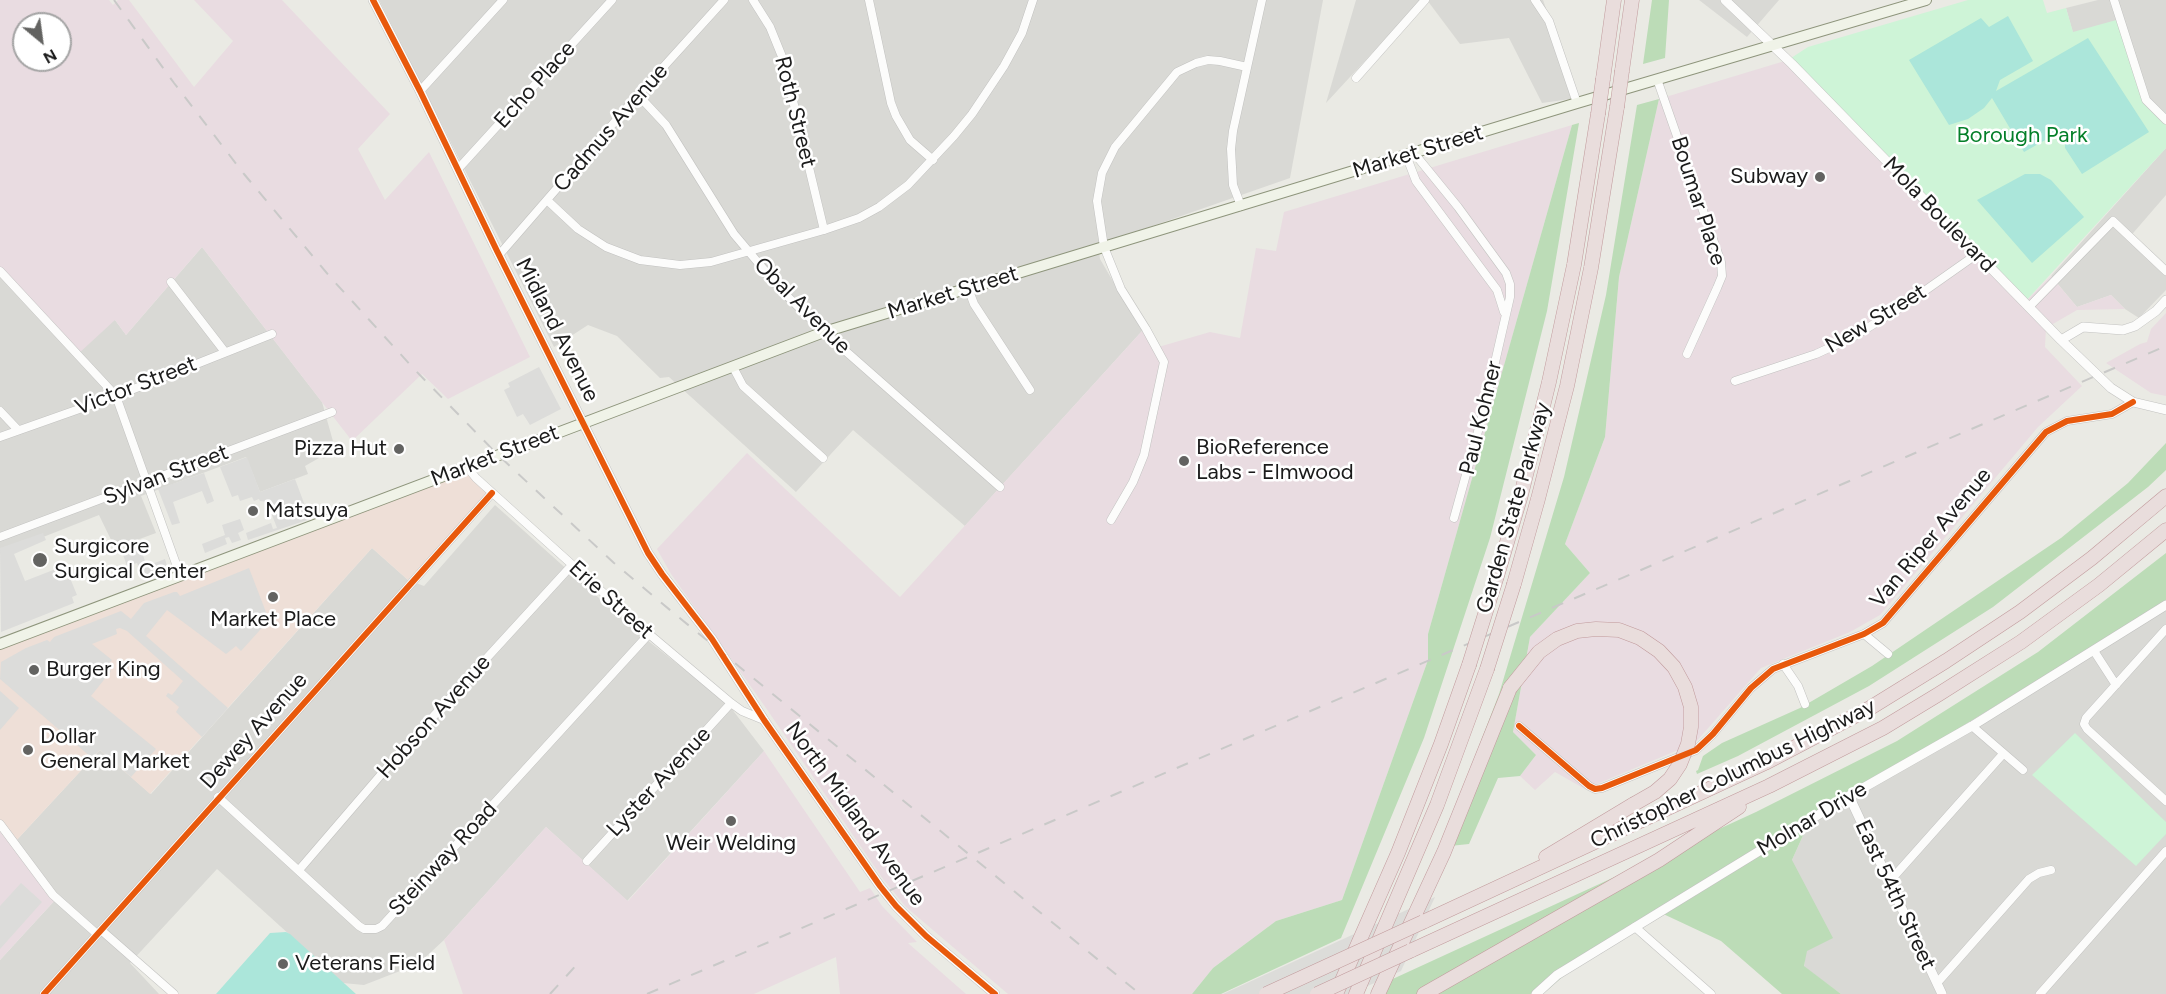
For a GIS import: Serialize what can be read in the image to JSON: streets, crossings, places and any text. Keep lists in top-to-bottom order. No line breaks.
{"streets":{"highway":["Garden State Parkway","Christopher Columbus Highway"],"main road":["Market Street"],"street":["Echo Place","Roth Street","Cadmus Avenue","Boumar Place","Mola Boulevard","Obal Avenue","New Street","Midland Avenue","Victor Street","Paul Kohner","Sylvan Street","Van Riper Avenue","Erie Street","Hobson Avenue","Dewey Avenue","Lyster Avenue","North Midland Avenue","Molnar Drive","Steinway Road","East 54th Street"]},"crossings":[["Echo Place","Midland Avenue"],["Cadmus Avenue","Obal Avenue"],["Cadmus Avenue","Midland Avenue"],["Market Street","Boumar Place"],["Market Street","Mola Boulevard"],["Market Street","Obal Avenue"],["Market Street","Midland Avenue"],["Market Street","Paul Kohner"],["Market Street","Erie Street"],["Mola Boulevard","New Street"],["Mola Boulevard","Van Riper Avenue"],["Midland Avenue","North Midland Avenue"],["Erie Street","Hobson Avenue"],["Erie Street","Dewey Avenue"],["Erie Street","Lyster Avenue"],["Erie Street","North Midland Avenue"],["Erie Street","Steinway Road"],["Hobson Avenue","Steinway Road"],["Dewey Avenue","Steinway Road"],["Molnar Drive","East 54th Street"]],"parks":["Borough Park"],"places":["Subway","Pizza Hut","BioReference Labs - Elmwood","Matsuya","Surgicore Surgical Center","Market Place","Burger King","Dollar General Market","Weir Welding","Veterans Field"],"north":"bottom right"}
